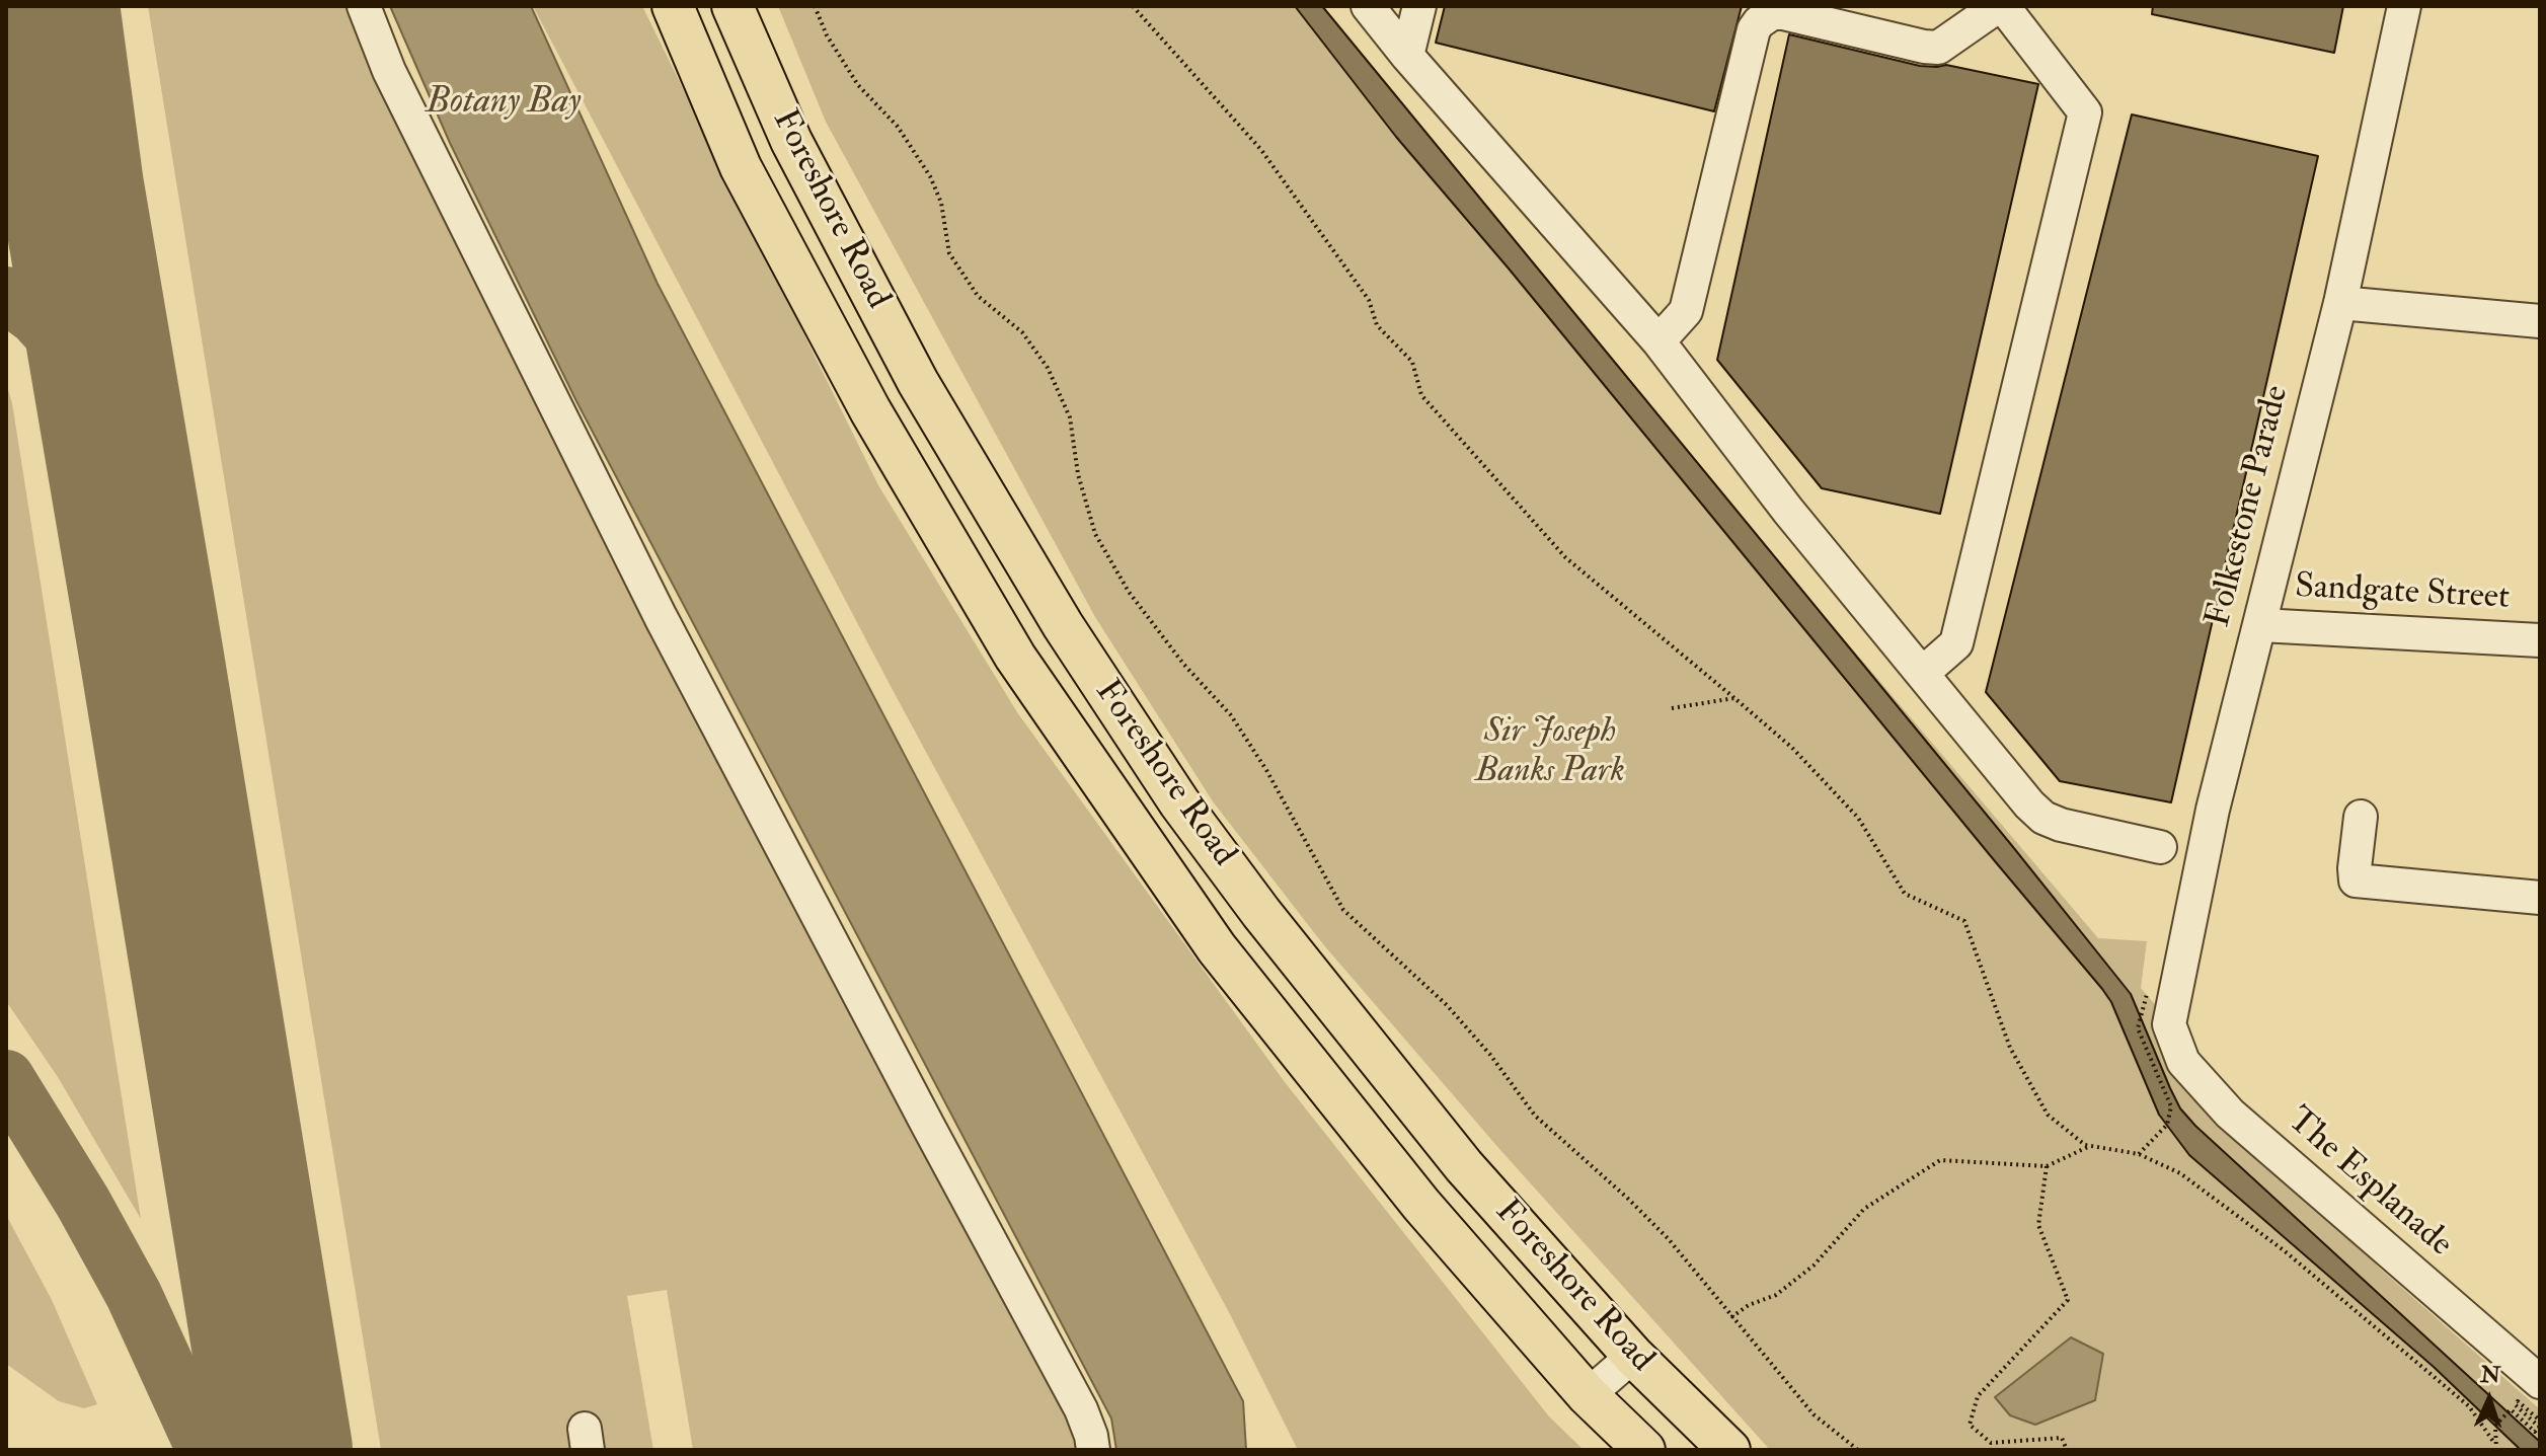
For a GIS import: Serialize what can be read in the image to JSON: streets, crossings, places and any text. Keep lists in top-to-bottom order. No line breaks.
{"streets":{"main road":["Foreshore Road"],"street":["Folkestone Parade","Sandgate Street","The Esplanade"]},"crossings":[["Folkestone Parade","Sandgate Street"],["Folkestone Parade","The Esplanade"]],"water":["Botany Bay"],"parks":["Sir Joseph Banks Park"],"north":"top"}
